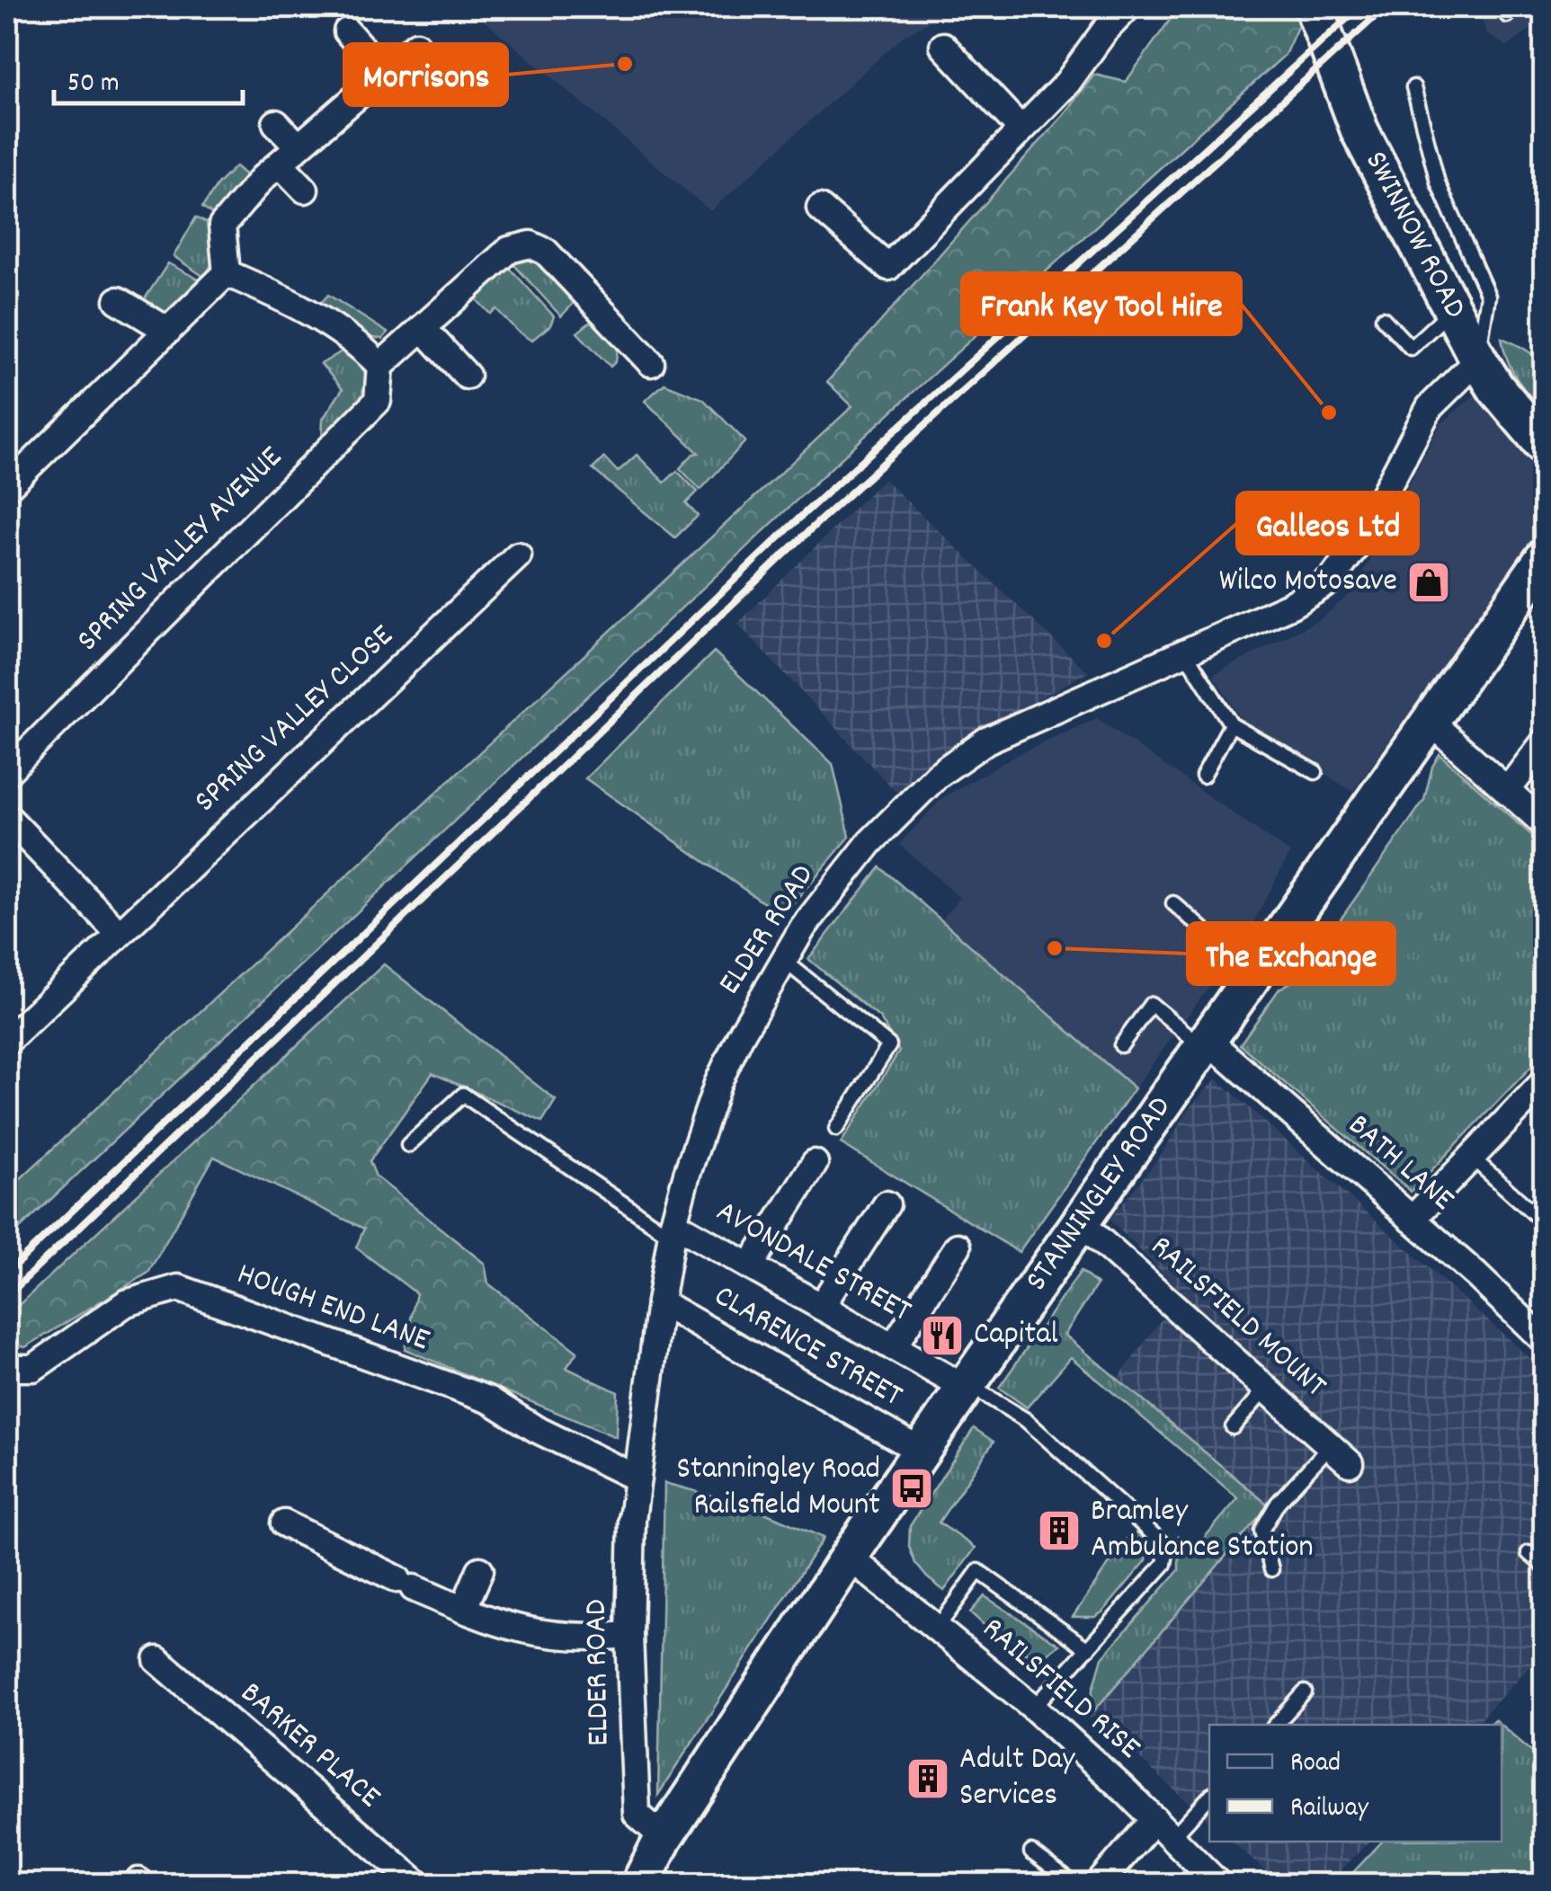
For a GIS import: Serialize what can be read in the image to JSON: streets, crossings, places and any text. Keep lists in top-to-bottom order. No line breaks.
{"streets":{"street":["SWINNOW ROAD","SPRING VALLEY AVENUE","SPRING VALLEY CLOSE","ELDER ROAD","BATH LANE","STANNINGLEY ROAD","AVONDALE STREET","HOUGH END LANE","RAILSFIELD MOUNT","CLARENCE STREET","RAILSFIELD RISE","BARKER PLACE"]},"crossings":[["SWINNOW ROAD","ELDER ROAD"],["ELDER ROAD","STANNINGLEY ROAD"],["ELDER ROAD","AVONDALE STREET"],["ELDER ROAD","HOUGH END LANE"],["ELDER ROAD","CLARENCE STREET"],["BATH LANE","STANNINGLEY ROAD"],["STANNINGLEY ROAD","AVONDALE STREET"],["STANNINGLEY ROAD","RAILSFIELD MOUNT"],["STANNINGLEY ROAD","CLARENCE STREET"],["STANNINGLEY ROAD","RAILSFIELD RISE"]],"places":{"other":["Morrisons","Frank Key Tool Hire","Galleos Ltd","The Exchange"],"shop":["Wilco Motosave"],"restaurant":["Capital"],"bus stop":["Stanningley Road Railsfield Mount"],"building":["Bramley Ambulance Station","Adult Day Services"]},"legend":["Road","Railway"],"scale_bar":"50 m"}
